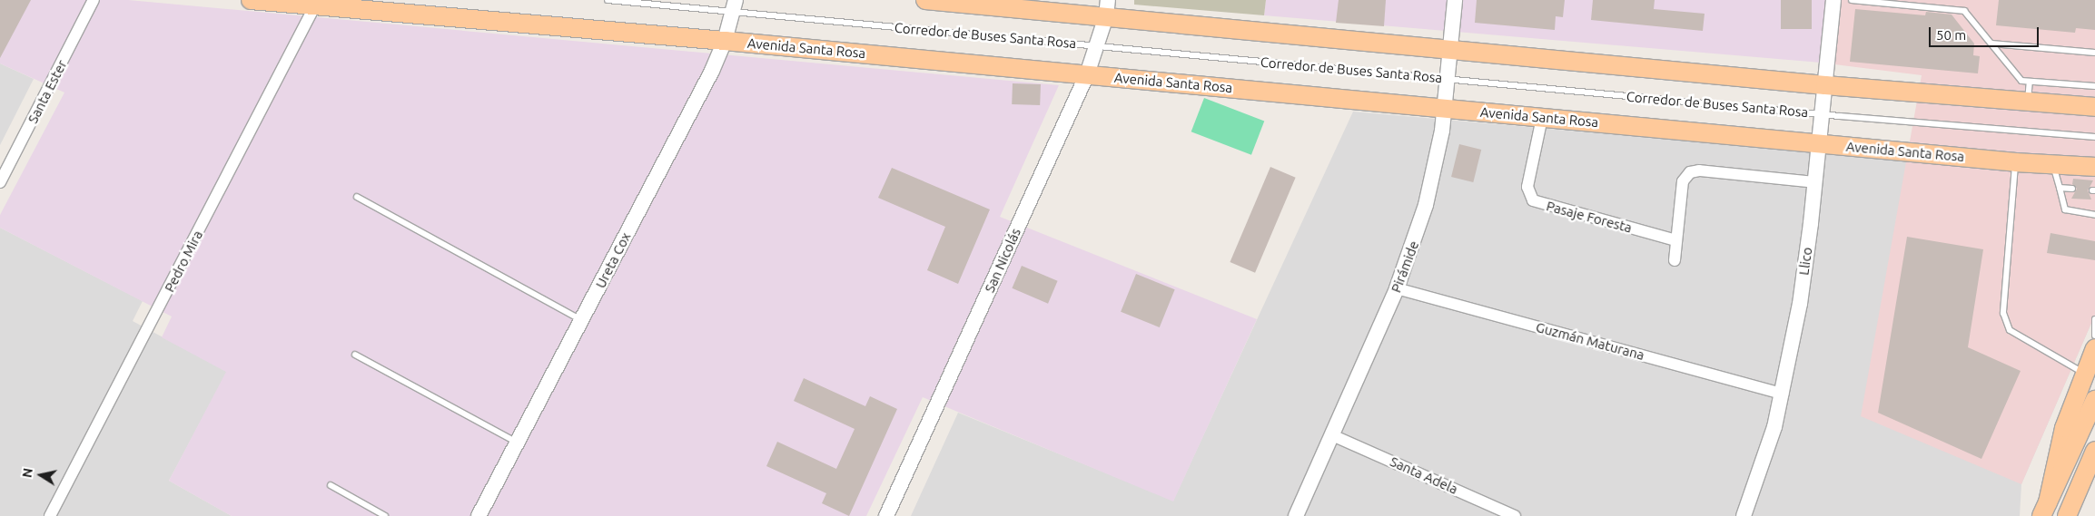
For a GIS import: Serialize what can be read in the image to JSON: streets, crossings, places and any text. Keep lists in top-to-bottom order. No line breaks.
{"streets":{"main road":["Avenida Santa Rosa"],"street":["Santa Ester","Pasaje Foresta","Ureta Cox","San Nicolás","Pedro Mira","Llico","Pirámide","Guzmán Maturana","Santa Adela"],"lane":["Corredor de Buses Santa Rosa"]},"crossings":[["Corredor de Buses Santa Rosa","Ureta Cox"],["Corredor de Buses Santa Rosa","San Nicolás"],["Corredor de Buses Santa Rosa","Llico"],["Corredor de Buses Santa Rosa","Pirámide"],["Avenida Santa Rosa","Pasaje Foresta"],["Avenida Santa Rosa","Ureta Cox"],["Avenida Santa Rosa","San Nicolás"],["Avenida Santa Rosa","Pedro Mira"],["Avenida Santa Rosa","Llico"],["Avenida Santa Rosa","Pirámide"],["Llico","Guzmán Maturana"],["Pirámide","Guzmán Maturana"],["Pirámide","Santa Adela"]],"scale_bar":"50 m","north":"left"}
